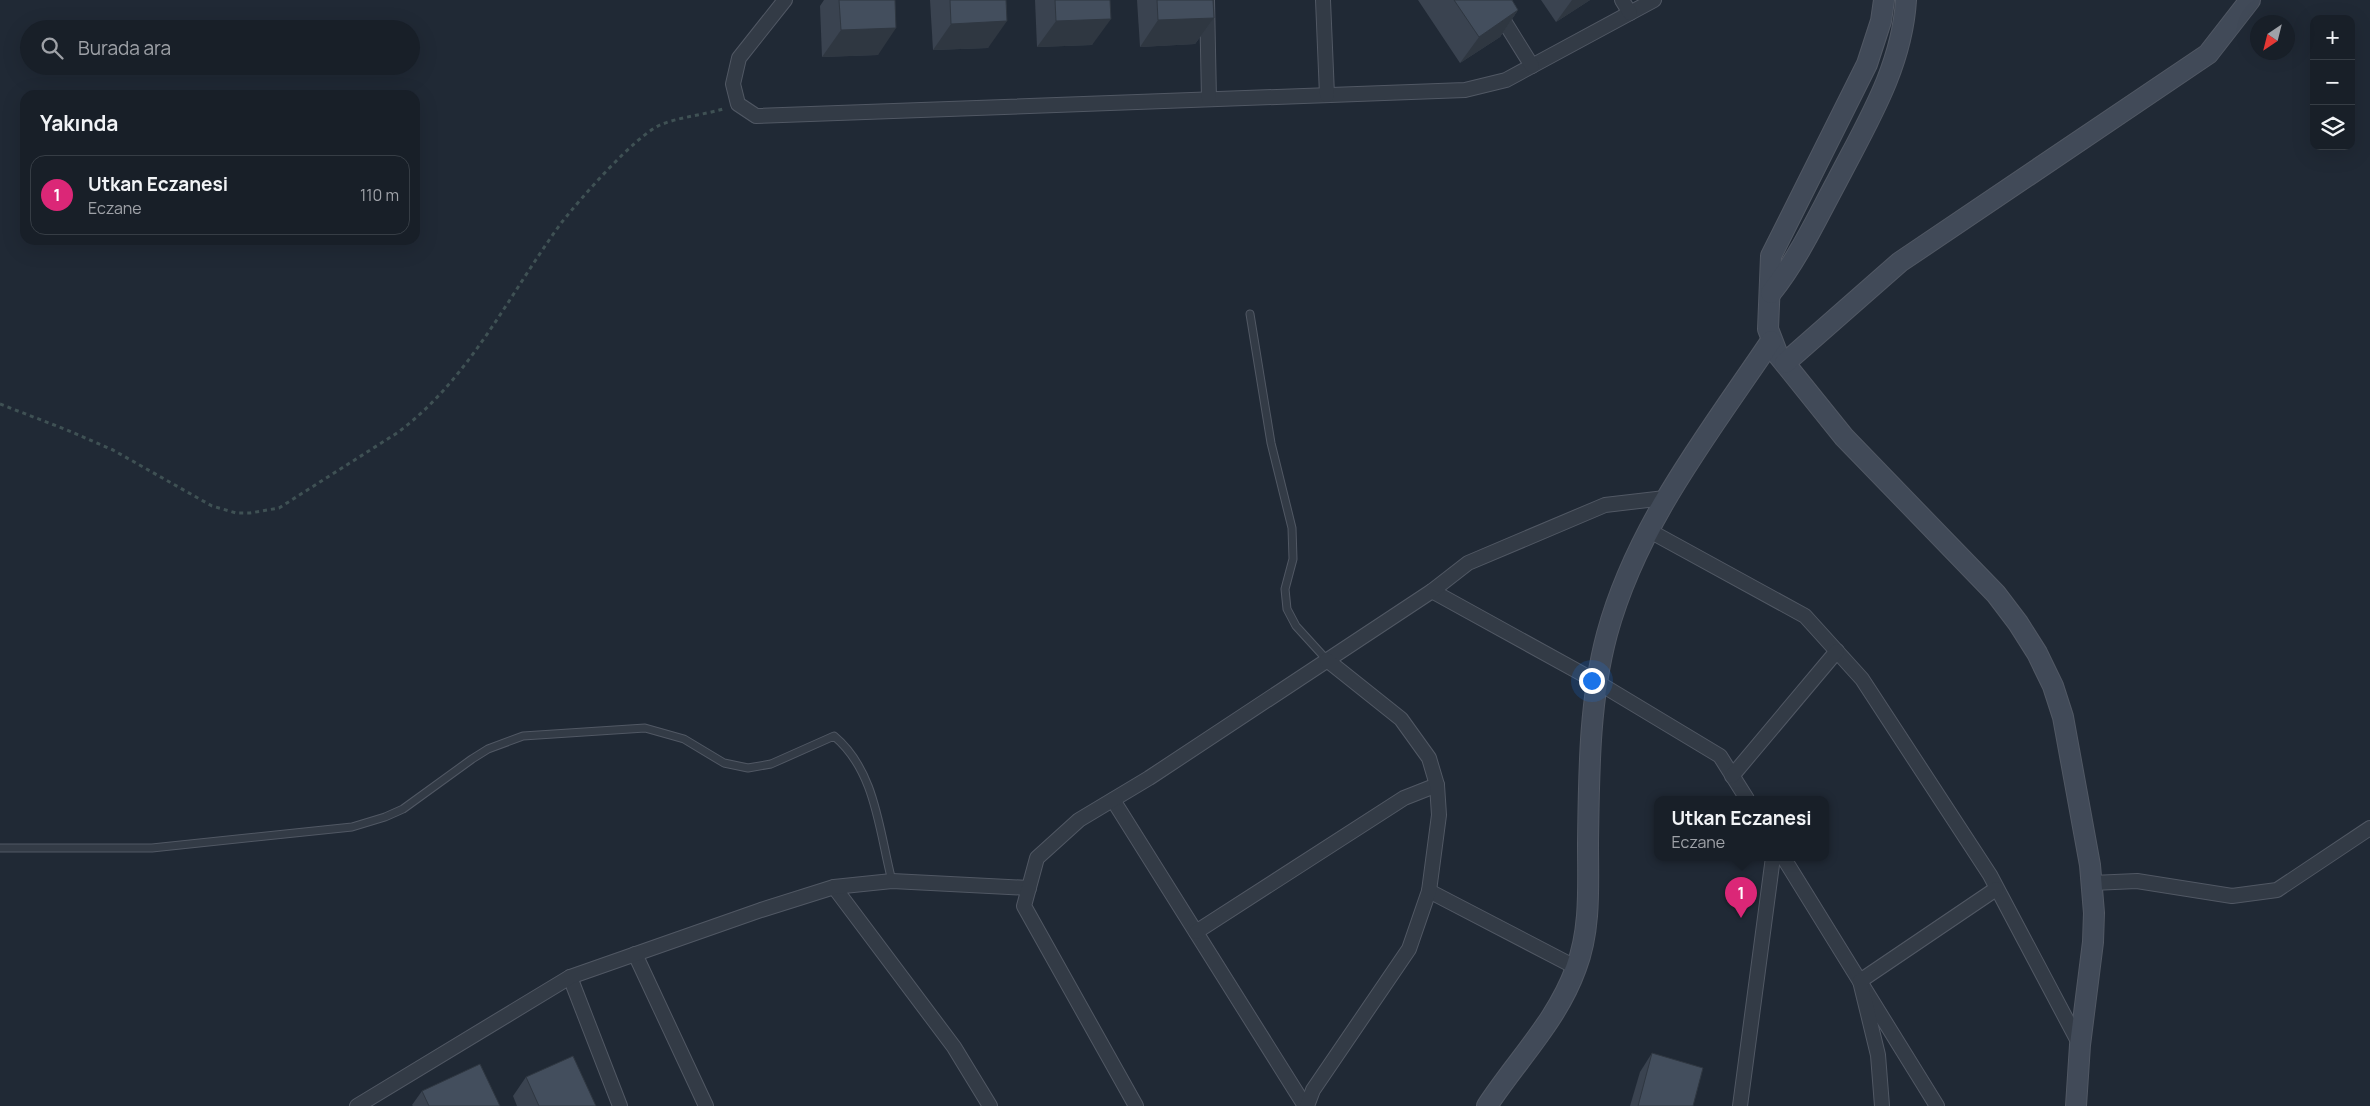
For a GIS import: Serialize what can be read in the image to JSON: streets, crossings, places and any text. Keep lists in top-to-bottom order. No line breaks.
{"north":"bottom left","page":{"map_buttons":["+","−"],"search":"Burada ara","heading":"Yakında","list":[{"mark":"1","name":"Utkan Eczanesi","note":"Eczane","value":"110 m"}],"popup":["Utkan Eczanesi","Eczane"],"pins":"1"}}
